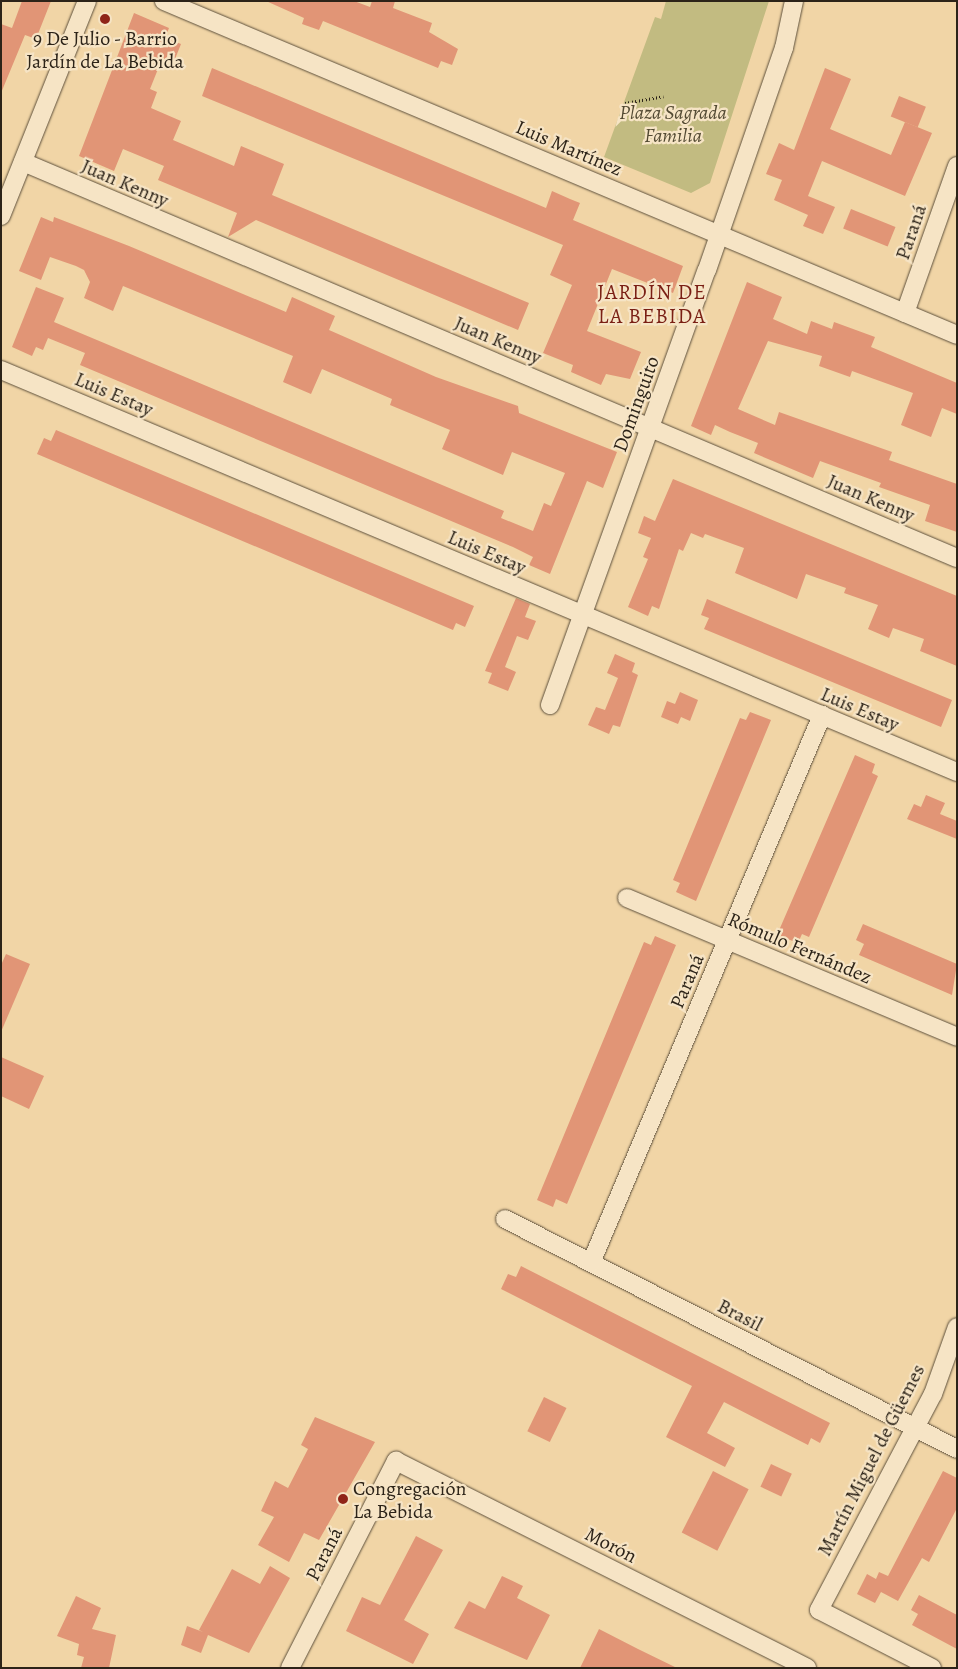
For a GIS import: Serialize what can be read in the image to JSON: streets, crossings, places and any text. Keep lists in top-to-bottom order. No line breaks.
{"streets":{"street":["Luis Martínez","Juan Kenny","Paraná","Luis Estay","Dominguito","Rómulo Fernández","Brasil","Martín Miguel de Güemes","Morón"]},"crossings":[["Luis Martínez","Paraná"],["Luis Martínez","Dominguito"],["Juan Kenny","Dominguito"],["Paraná","Luis Estay"],["Paraná","Rómulo Fernández"],["Paraná","Brasil"],["Paraná","Morón"],["Luis Estay","Dominguito"],["Brasil","Martín Miguel de Güemes"]],"districts":["JARDÍN DE LA BEBIDA"],"parks":["Plaza Sagrada Familia"],"places":["9 De Julio - Barrio Jardín de La Bebida","Congregación La Bebida"]}
